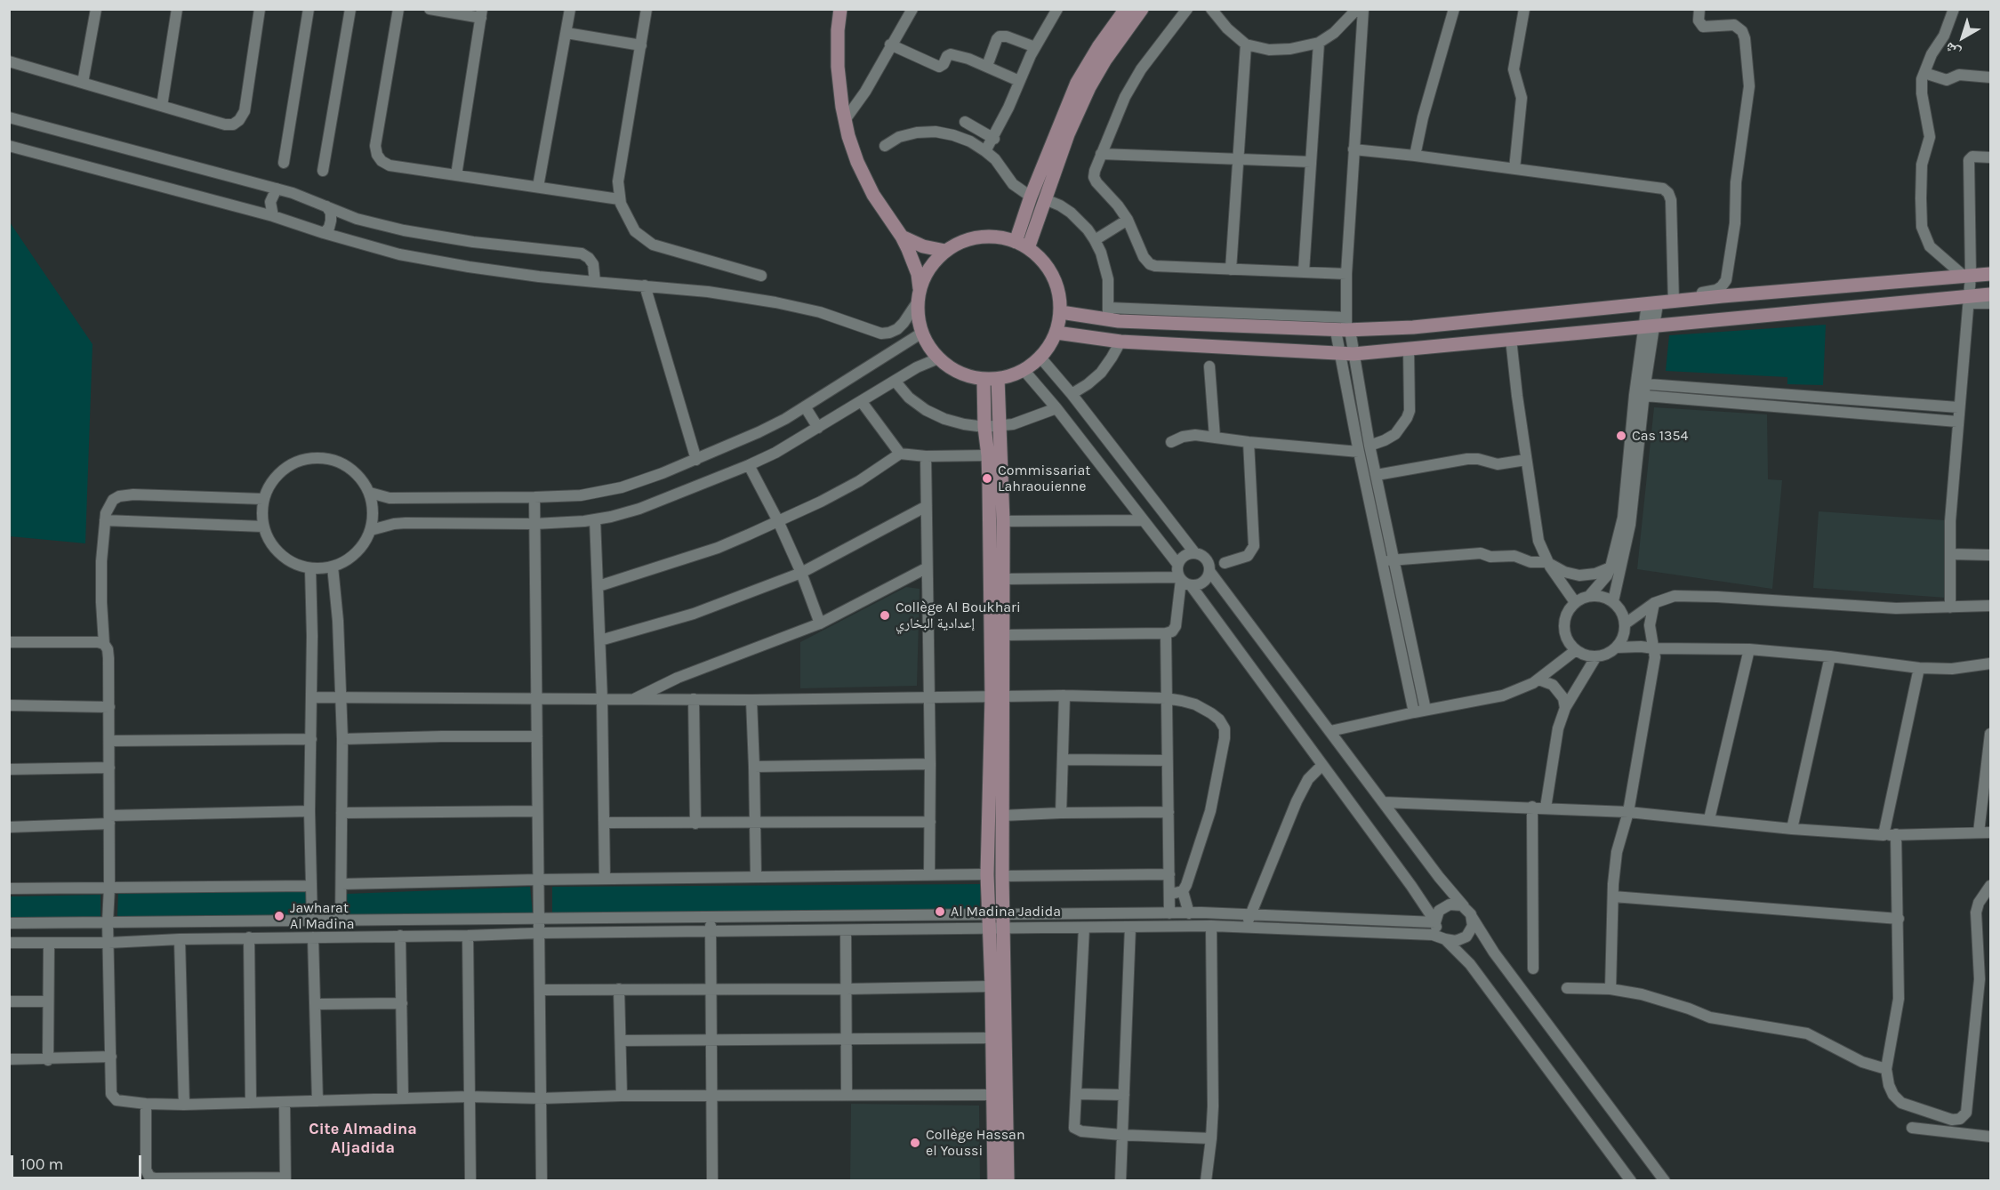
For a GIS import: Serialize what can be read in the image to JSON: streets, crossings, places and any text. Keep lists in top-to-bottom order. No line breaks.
{"districts":["Cite Almadina Aljadida"],"places":["Cas 1354","Commissariat Lahraouienne","Collège Al Boukhari إعدادية البخاري","Al Madina Jadida","Jawharat Al Madina","Collège Hassan el Youssi"],"scale_bar":"100 m","north":"bottom left"}
